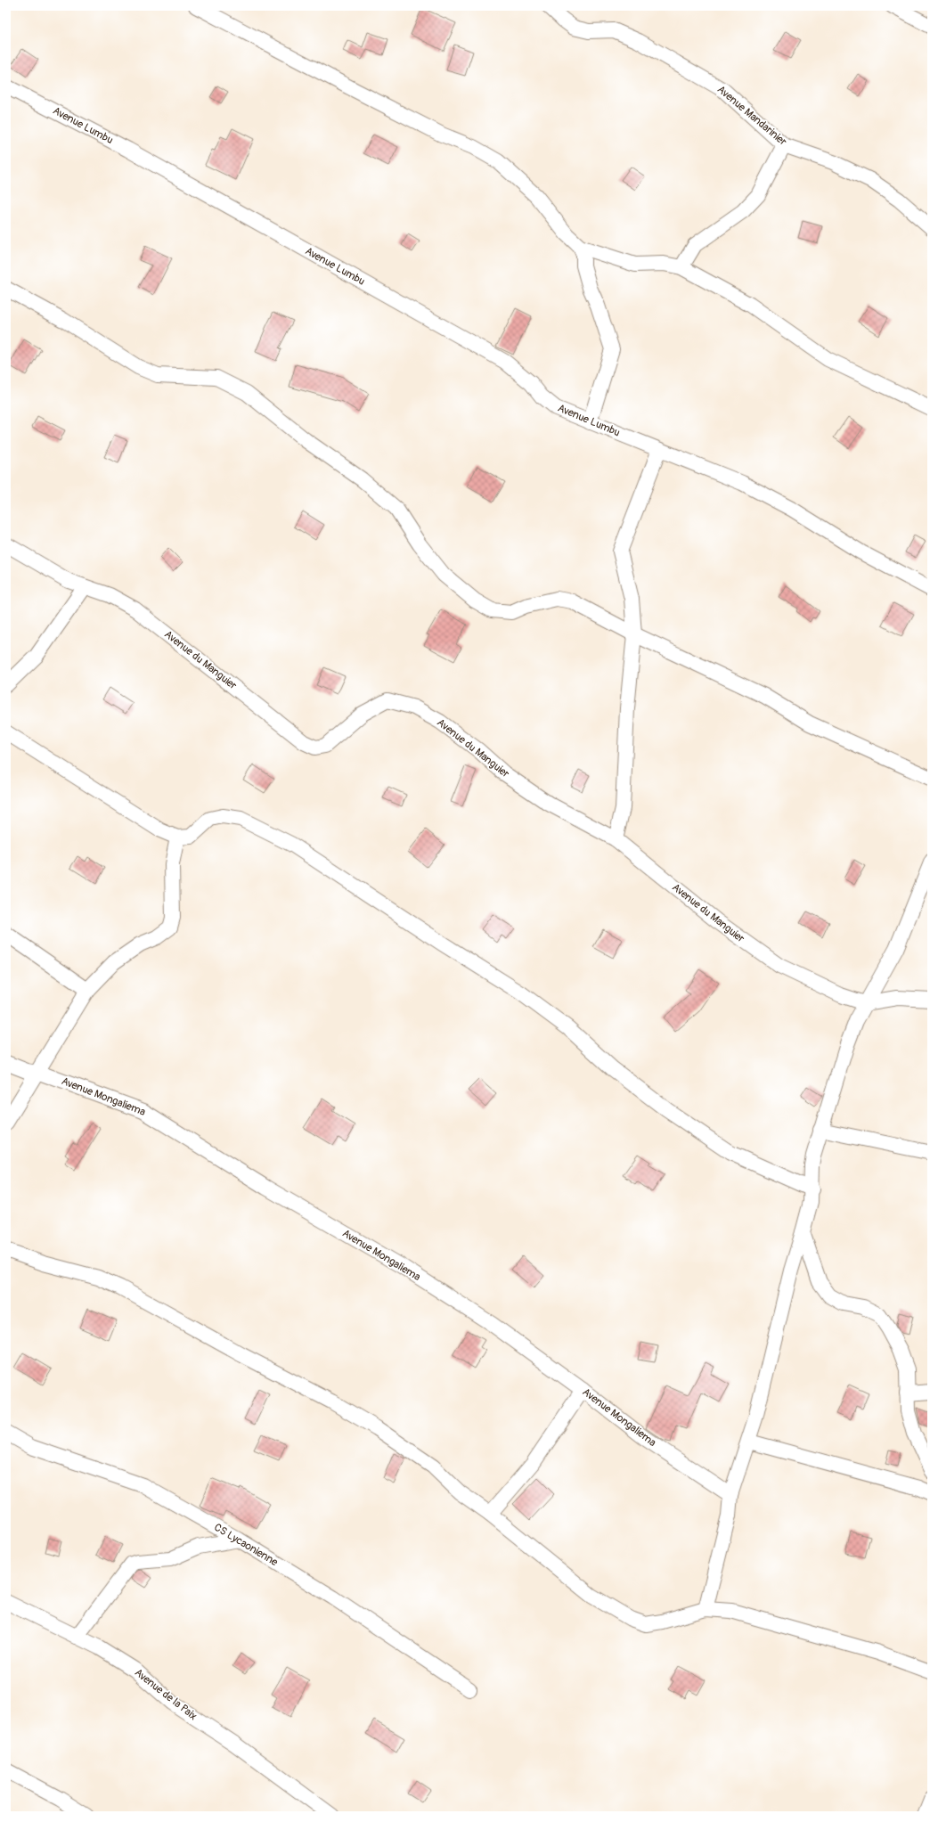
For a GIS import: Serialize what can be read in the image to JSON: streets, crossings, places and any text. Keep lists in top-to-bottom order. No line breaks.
{"streets":{"street":["Avenue Mandarinier","Avenue Lumbu","Avenue du Manguier","Avenue Mongaliema","CS Lycaonienne","Avenue de la Paix"]}}
